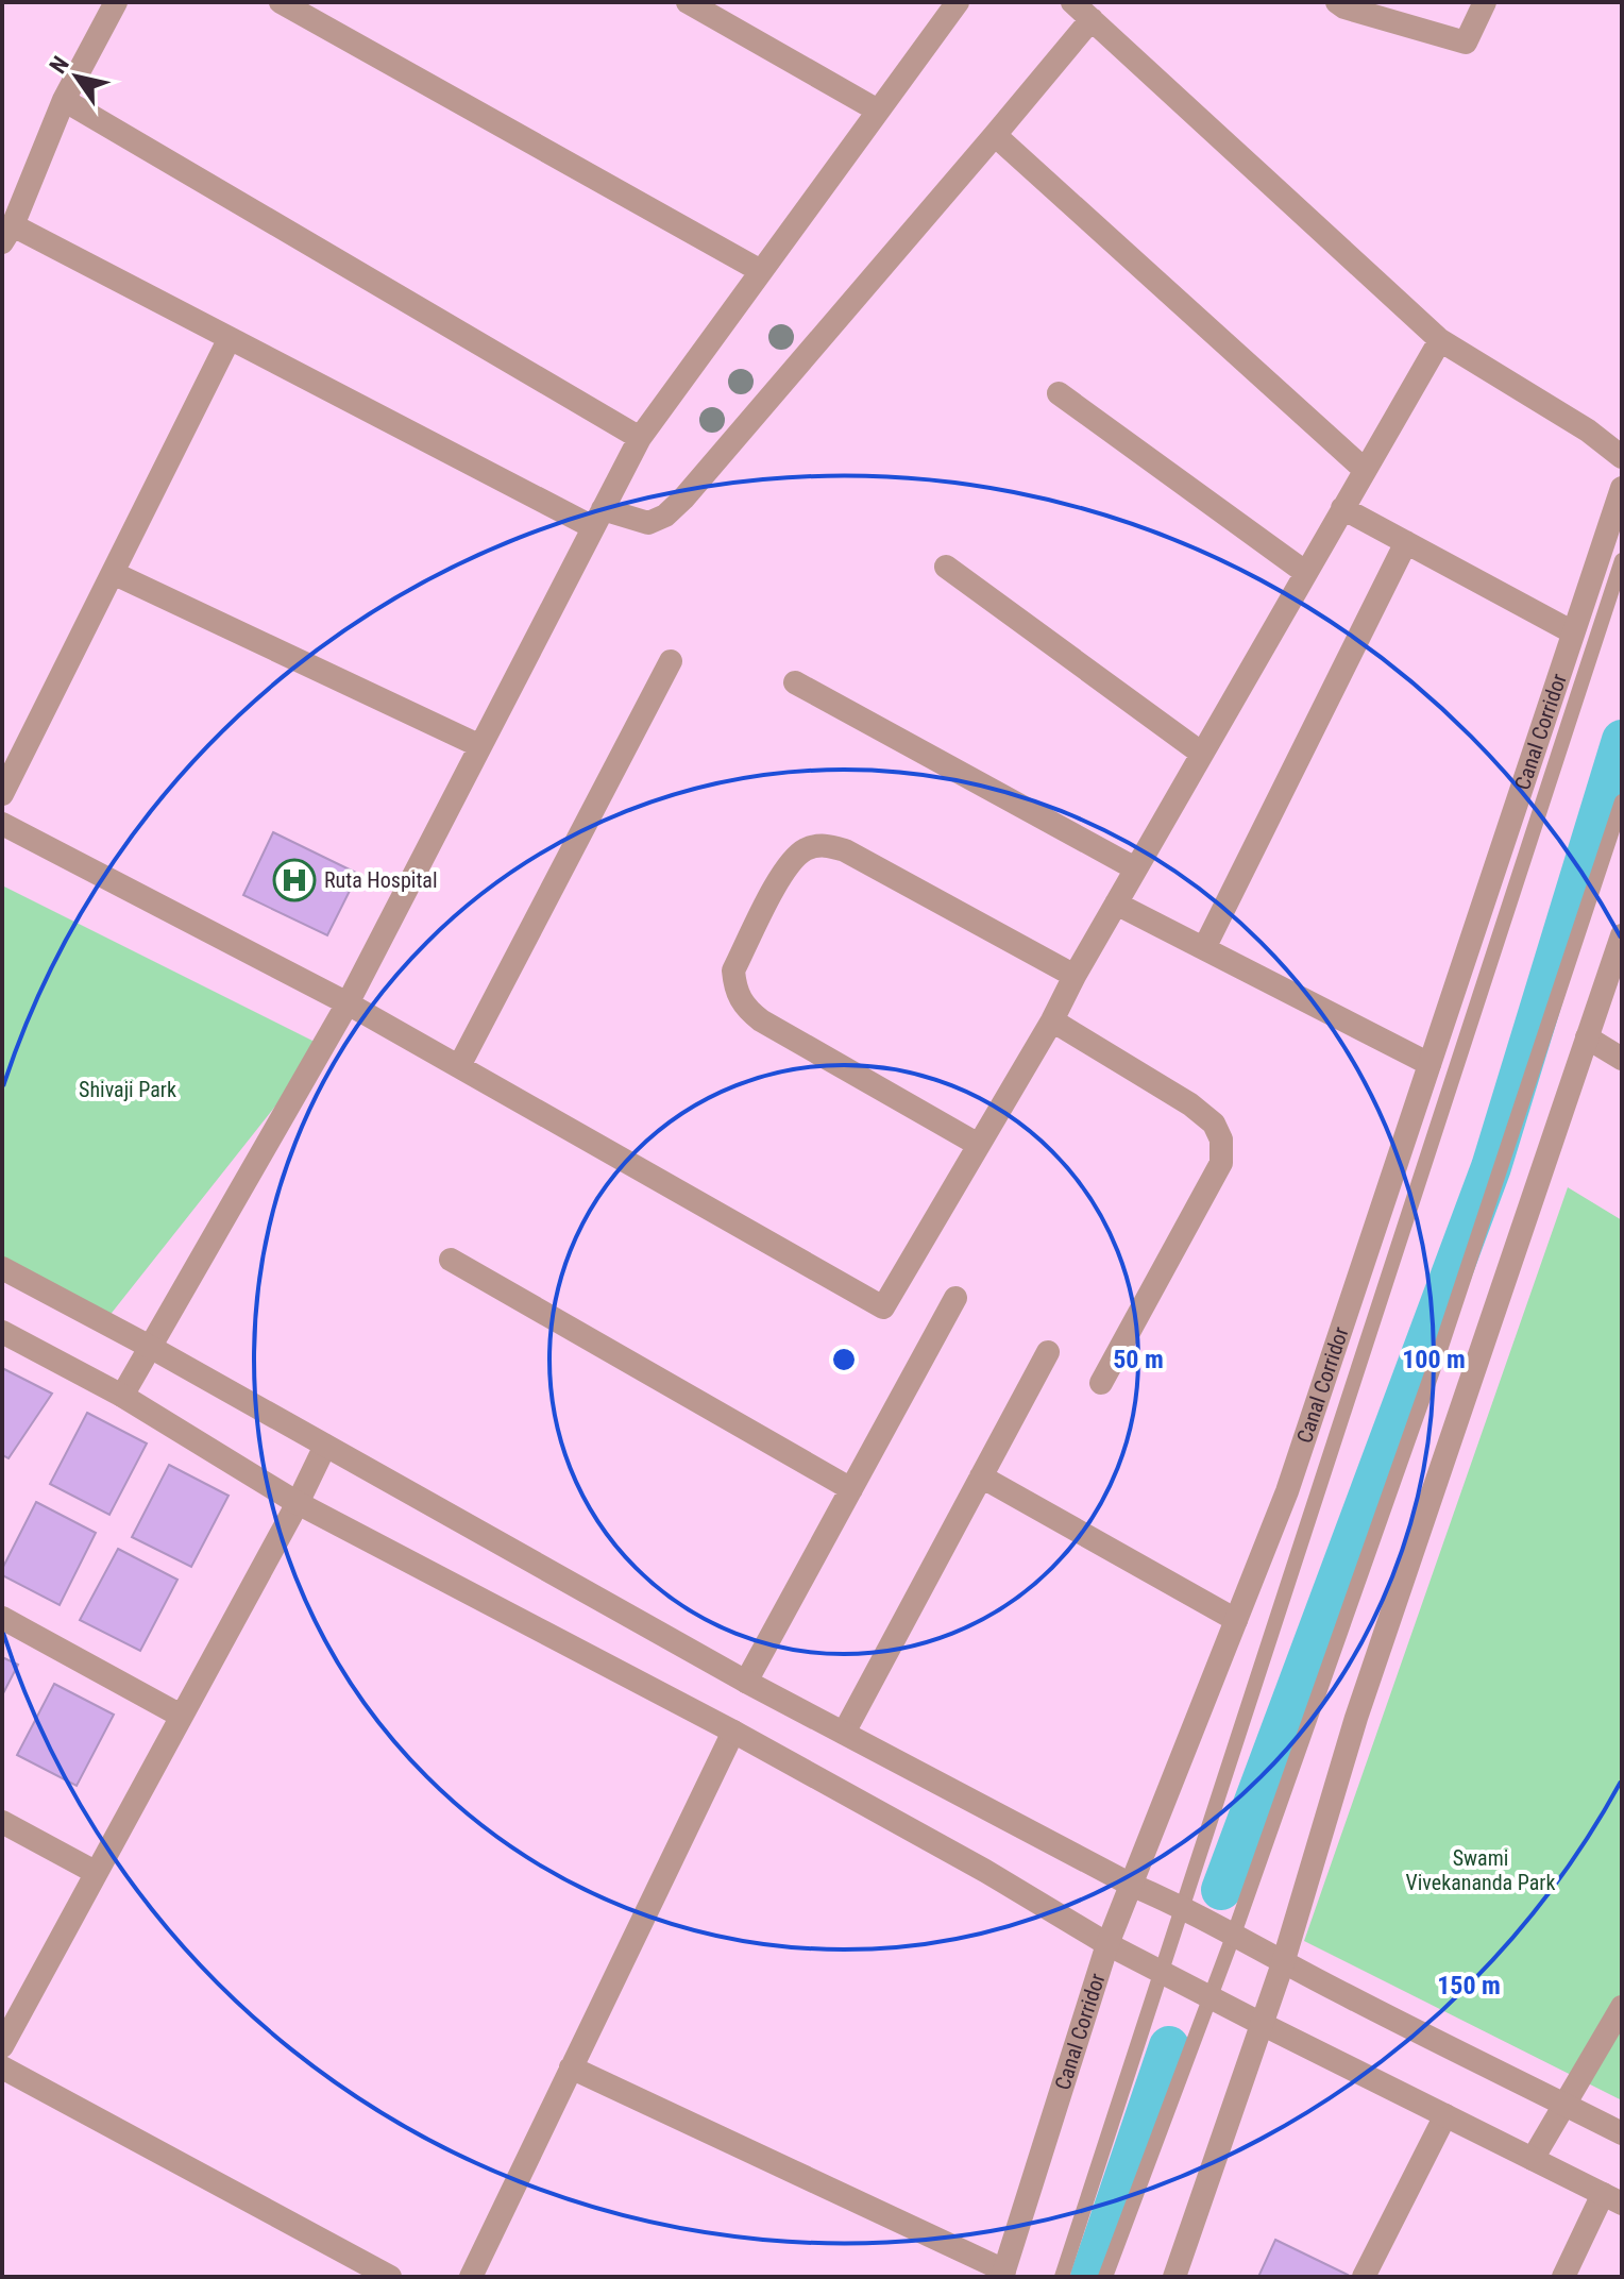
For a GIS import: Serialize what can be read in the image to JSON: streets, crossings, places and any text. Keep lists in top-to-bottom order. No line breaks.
{"streets":{"street":["Canal Corridor"]},"parks":["Shivaji Park","Swami Vivekananda Park"],"places":{"hospital":["Ruta Hospital"]},"north":"top left","rings":["50 m","100 m","150 m"]}
